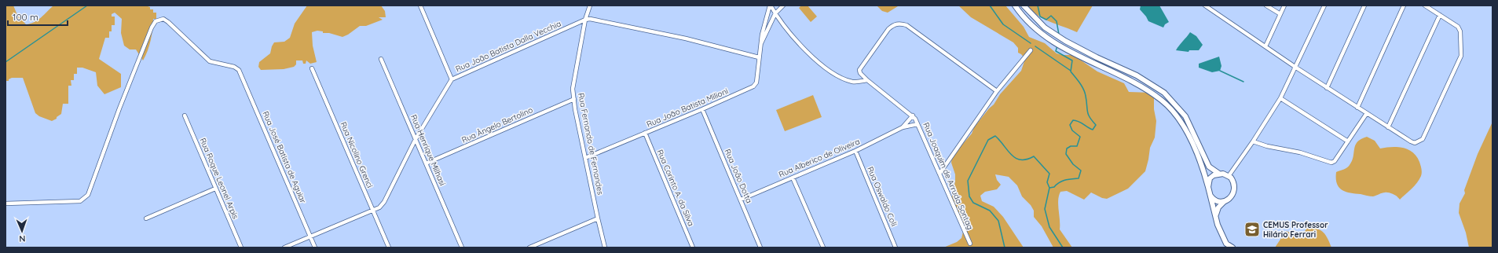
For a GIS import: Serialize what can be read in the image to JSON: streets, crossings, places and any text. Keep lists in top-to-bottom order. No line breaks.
{"streets":{"street":["Rua João Batista Dalla Vecchia","Rua João Batista Milioni","Rua Ângelo Bertolino","Rua Fernando de Fernandes","Rua Henrique Milhasi","Rua Nicolino Grenci","Rua José Batista de Aguiar","Rua Alberico de Oliveira","Rua João Dotta","Rua Joaquim de Arruda Sontag","Rua Roque Leonel Arpis","Rua Corinto A. da Silva","Rua Oswaldo Coli"]},"crossings":[["Rua João Batista Dalla Vecchia","Rua João Batista Milioni"],["Rua João Batista Dalla Vecchia","Rua Fernando de Fernandes"],["Rua João Batista Dalla Vecchia","Rua Henrique Milhasi"],["Rua João Batista Dalla Vecchia","Rua Nicolino Grenci"],["Rua João Batista Dalla Vecchia","Rua José Batista de Aguiar"],["Rua João Batista Milioni","Rua Fernando de Fernandes"],["Rua João Batista Milioni","Rua João Dotta"],["Rua João Batista Milioni","Rua Corinto A. da Silva"],["Rua Ângelo Bertolino","Rua Fernando de Fernandes"],["Rua Ângelo Bertolino","Rua Henrique Milhasi"],["Rua Alberico de Oliveira","Rua João Dotta"],["Rua Alberico de Oliveira","Rua Joaquim de Arruda Sontag"],["Rua Alberico de Oliveira","Rua Oswaldo Coli"]],"places":{"school or university":["CEMUS Professor Hilário Ferrari"]},"scale_bar":"100 m","north":"bottom"}
